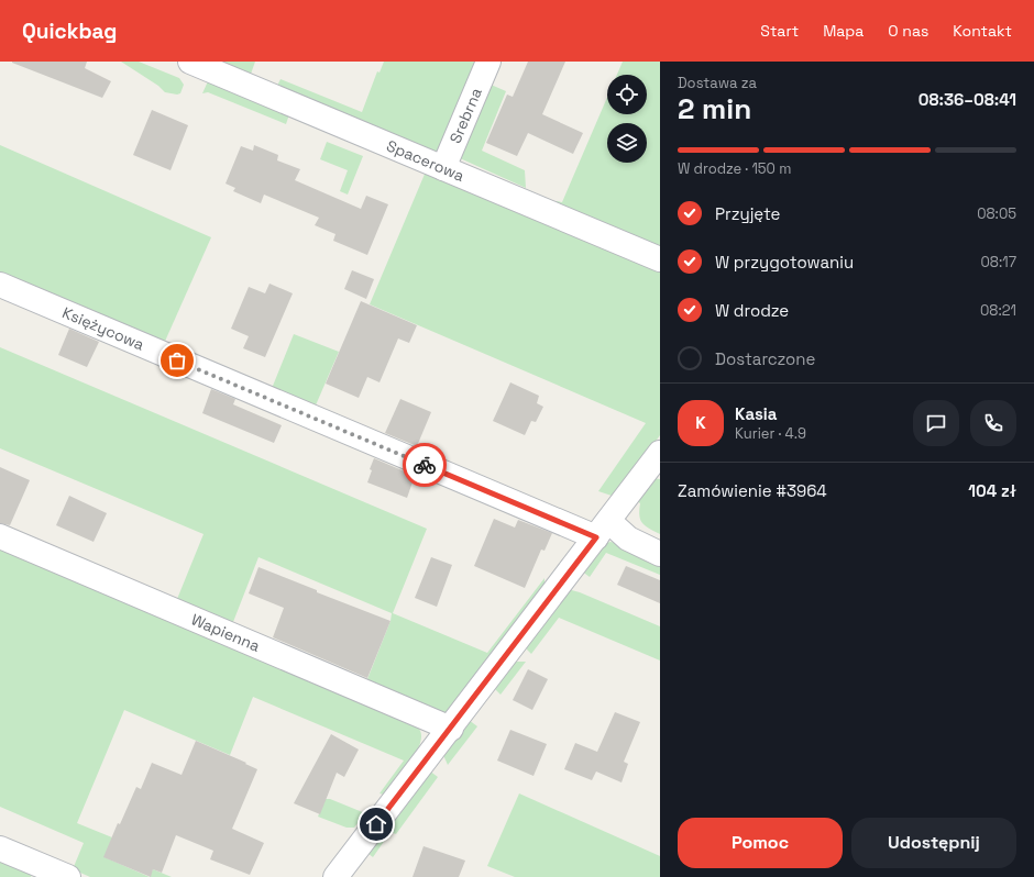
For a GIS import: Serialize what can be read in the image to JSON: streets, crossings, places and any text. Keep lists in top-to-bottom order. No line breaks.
{"streets":{"street":["Srebrna","Spacerowa","Księżycowa","Wapienna"]},"crossings":[["Srebrna","Spacerowa"]],"page":{"header":"Quickbag","nav":["Start","Mapa","O nas","Kontakt"],"heading":["2 min","Dostawa za","08:36–08:41"],"panel":["Kasia","Kurier · 4.9","Zamówienie #3964","104 zł"],"bar":"W drodze · 150 m","list":[["Przyjęte","08:05"],["W przygotowaniu","08:17"],["W drodze","08:21"],"Dostarczone"],"round":"K","buttons":["Pomoc","Udostępnij"]}}
